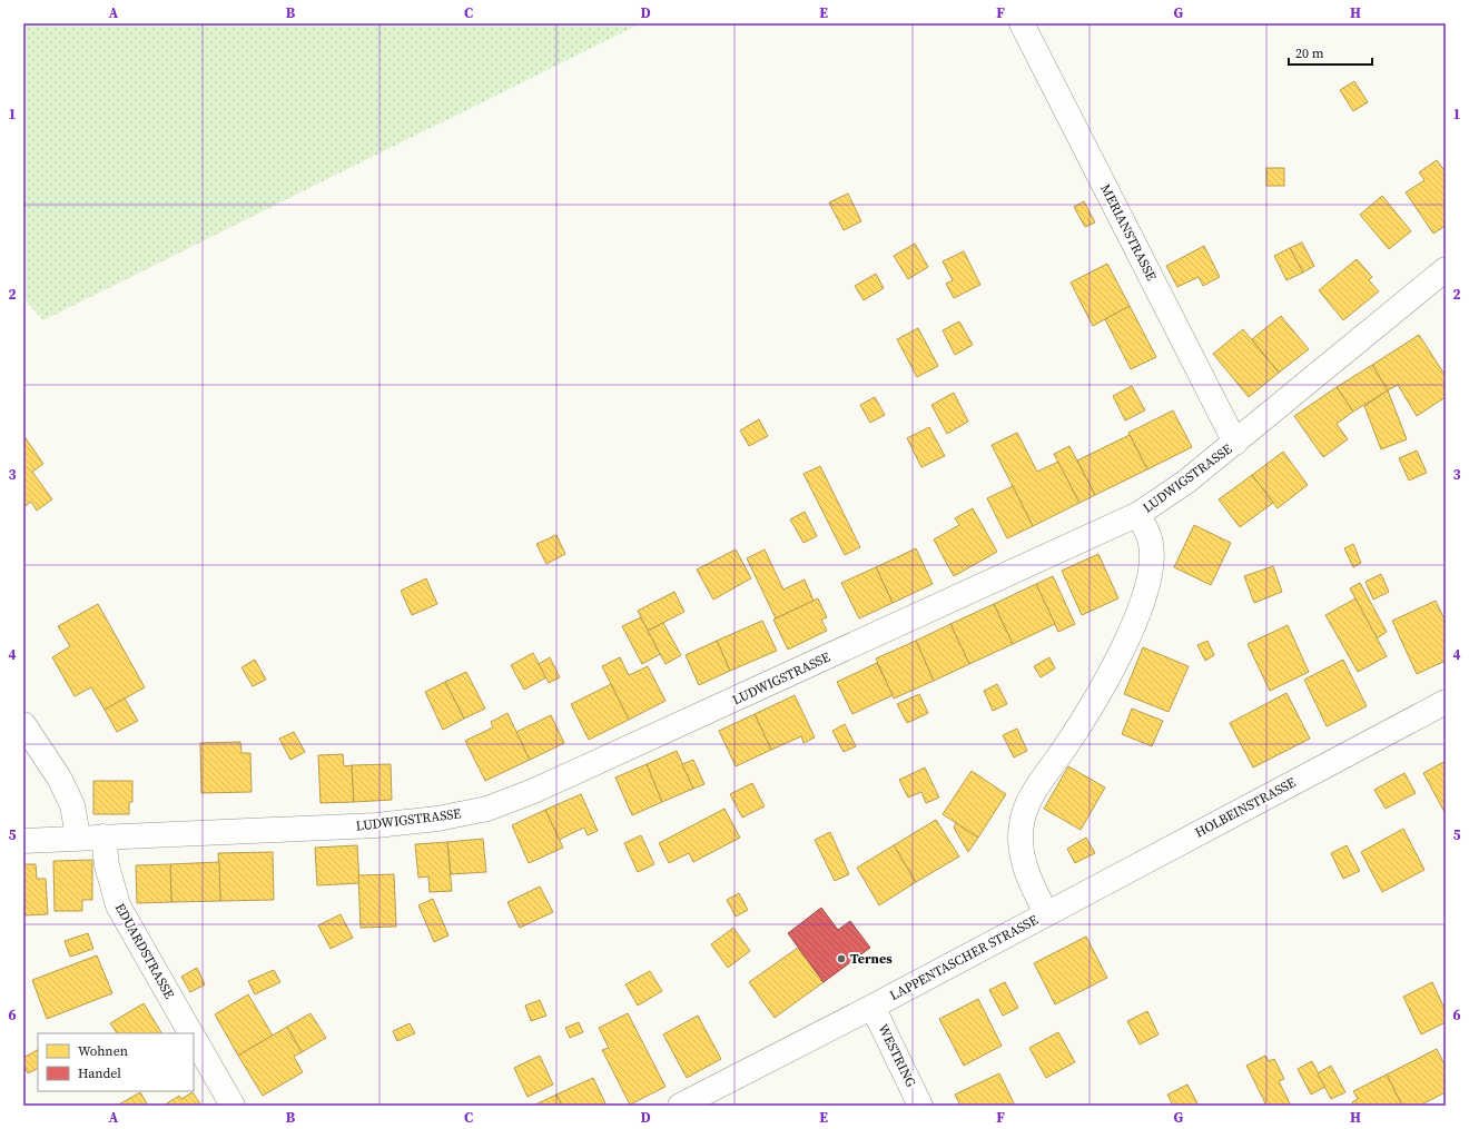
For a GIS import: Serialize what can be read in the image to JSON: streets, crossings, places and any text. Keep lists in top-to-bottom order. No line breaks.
{"streets":{"street":["MERIANSTRASSE","LUDWIGSTRASSE","HOLBEINSTRASSE","EDUARDSTRASSE","LAPPENTASCHER STRASSE","WESTRING"]},"crossings":[["MERIANSTRASSE","LUDWIGSTRASSE"],["LUDWIGSTRASSE","EDUARDSTRASSE"],["LUDWIGSTRASSE","LAPPENTASCHER STRASSE"],["HOLBEINSTRASSE","LAPPENTASCHER STRASSE"],["LAPPENTASCHER STRASSE","WESTRING"]],"places":["Ternes"],"legend":["Wohnen","Handel"],"scale_bar":"20 m","grid":{"columns":["A","B","C","D","E","F","G","H"],"rows":["1","2","3","4","5","6"]}}
